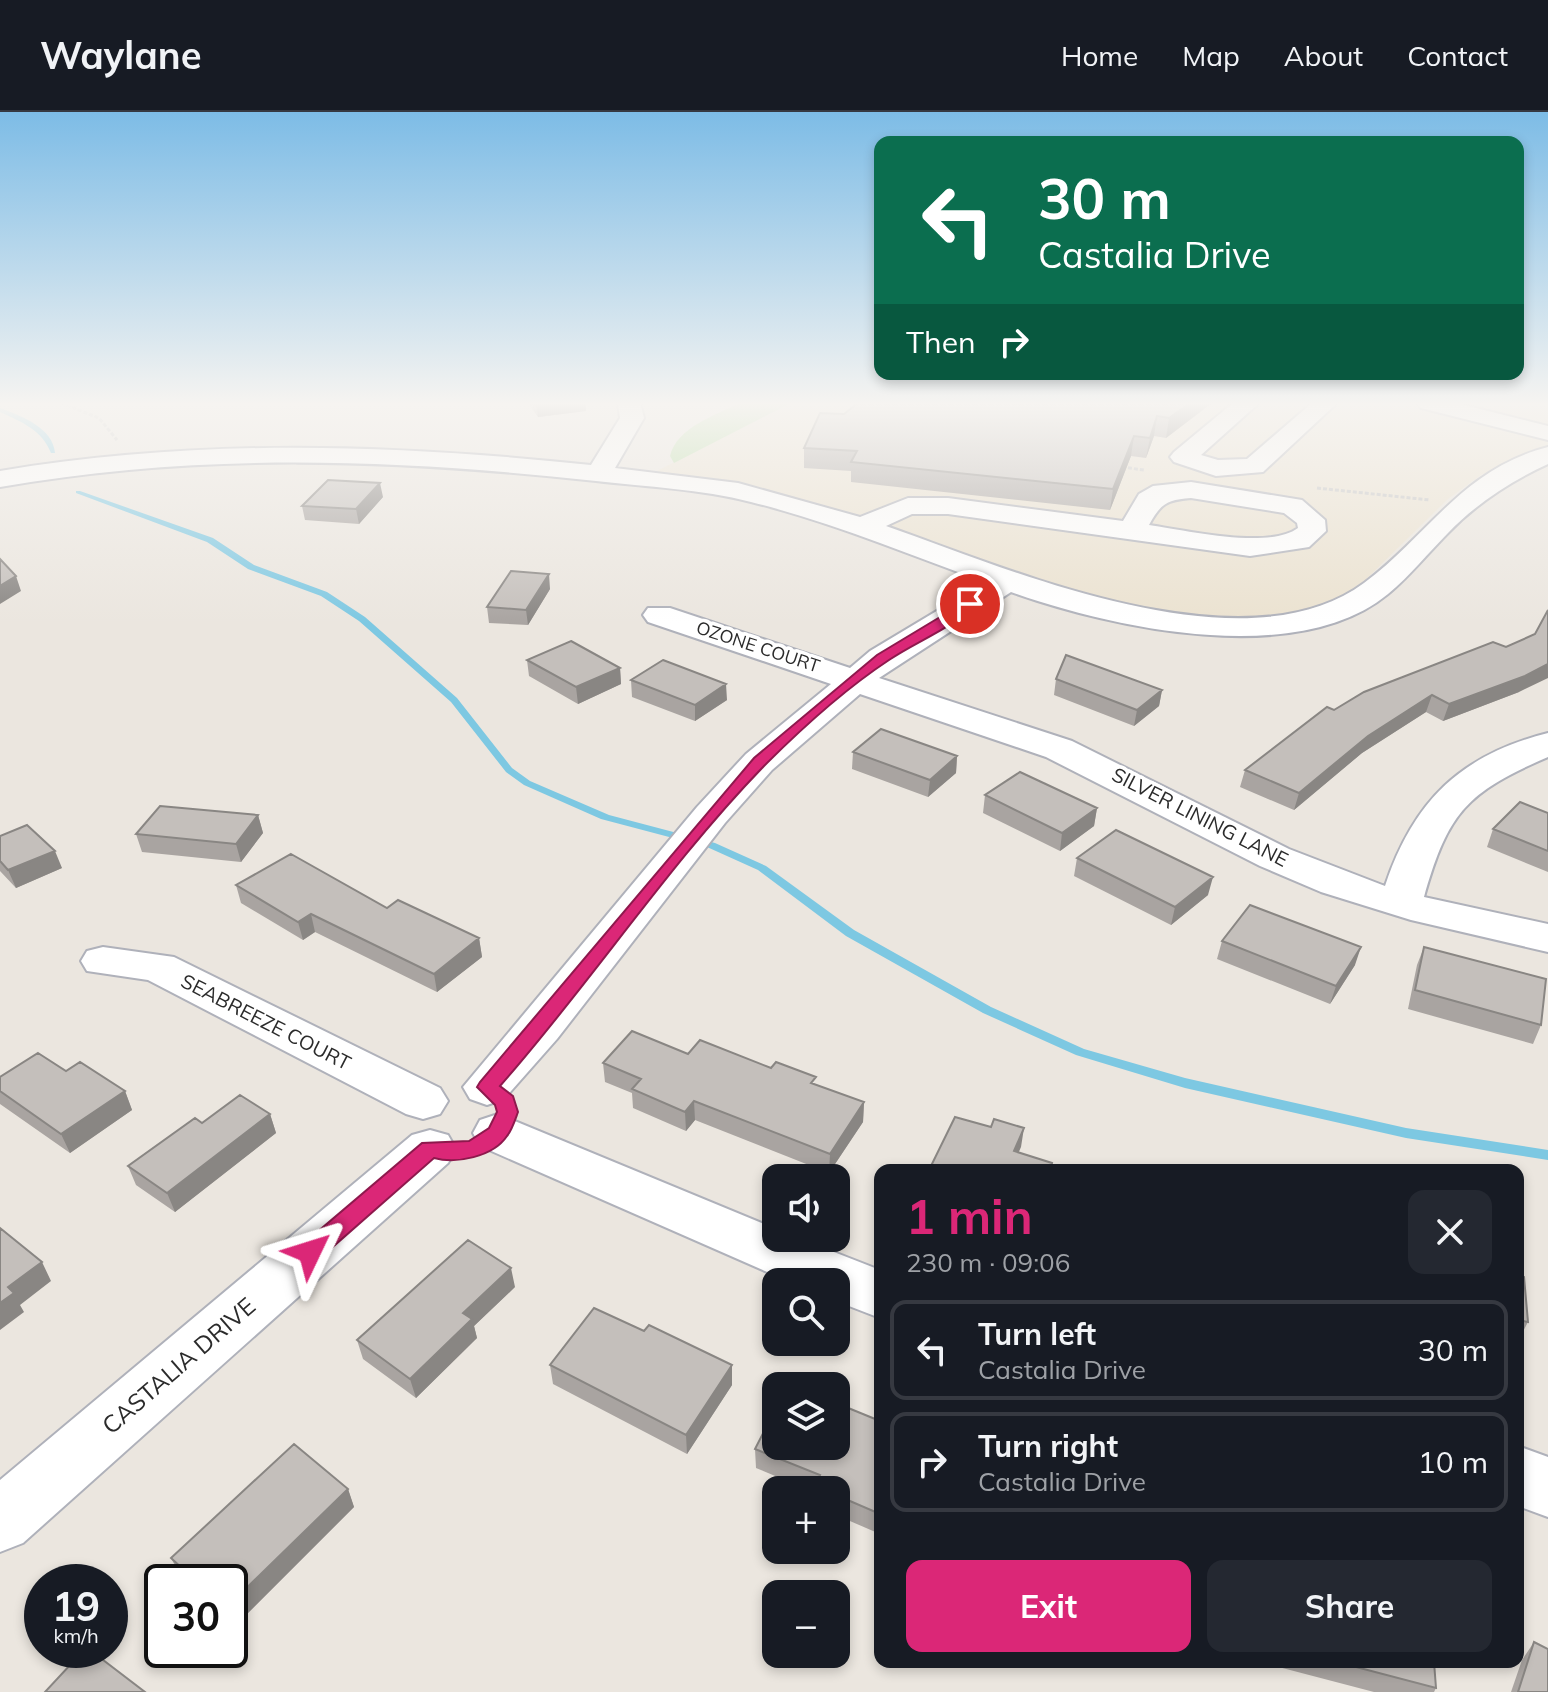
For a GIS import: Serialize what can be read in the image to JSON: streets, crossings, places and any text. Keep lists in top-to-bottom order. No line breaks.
{"streets":{"street":["OZONE COURT","SILVER LINING LANE","SEABREEZE COURT","CASTALIA DRIVE"]},"crossings":[["OZONE COURT","SILVER LINING LANE"],["SEABREEZE COURT","CASTALIA DRIVE"]],"page":{"header":"Waylane","nav":["Home","Map","About","Contact"],"turn":["30 m","Castalia Drive"],"then":"Then","map_buttons":["+","−"],"heading":["1 min","230 m · 09:06"],"list":[{"name":"Turn left","note":"Castalia Drive","value":"30 m"},{"name":"Turn right","note":"Castalia Drive","value":"10 m"}],"buttons":["Exit","Share"],"speed":"19 km/h","limit":"30"}}
